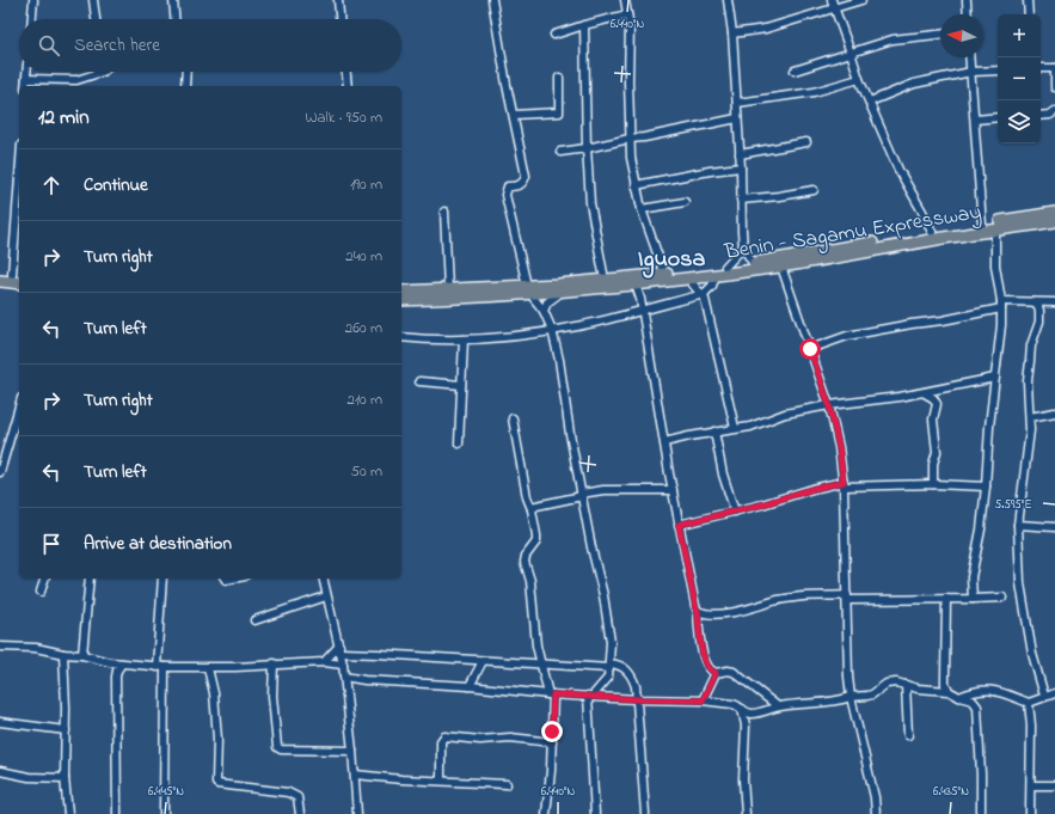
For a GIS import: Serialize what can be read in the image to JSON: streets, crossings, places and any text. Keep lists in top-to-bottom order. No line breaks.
{"streets":{"highway":["Benin - Sagamu Expressway"]},"districts":["Iguosa"],"north":"left","page":{"map_buttons":["+","−"],"search":"Search here","heading":["12 min","Walk · 950 m"],"list":[["Continue","190 m"],["Turn right","240 m"],["Turn left","260 m"],["Turn right","210 m"],["Turn left","50 m"],"Arrive at destination"]},"coordinates":["6.440°N","5.595°E","6.445°N","6.435°N"]}
